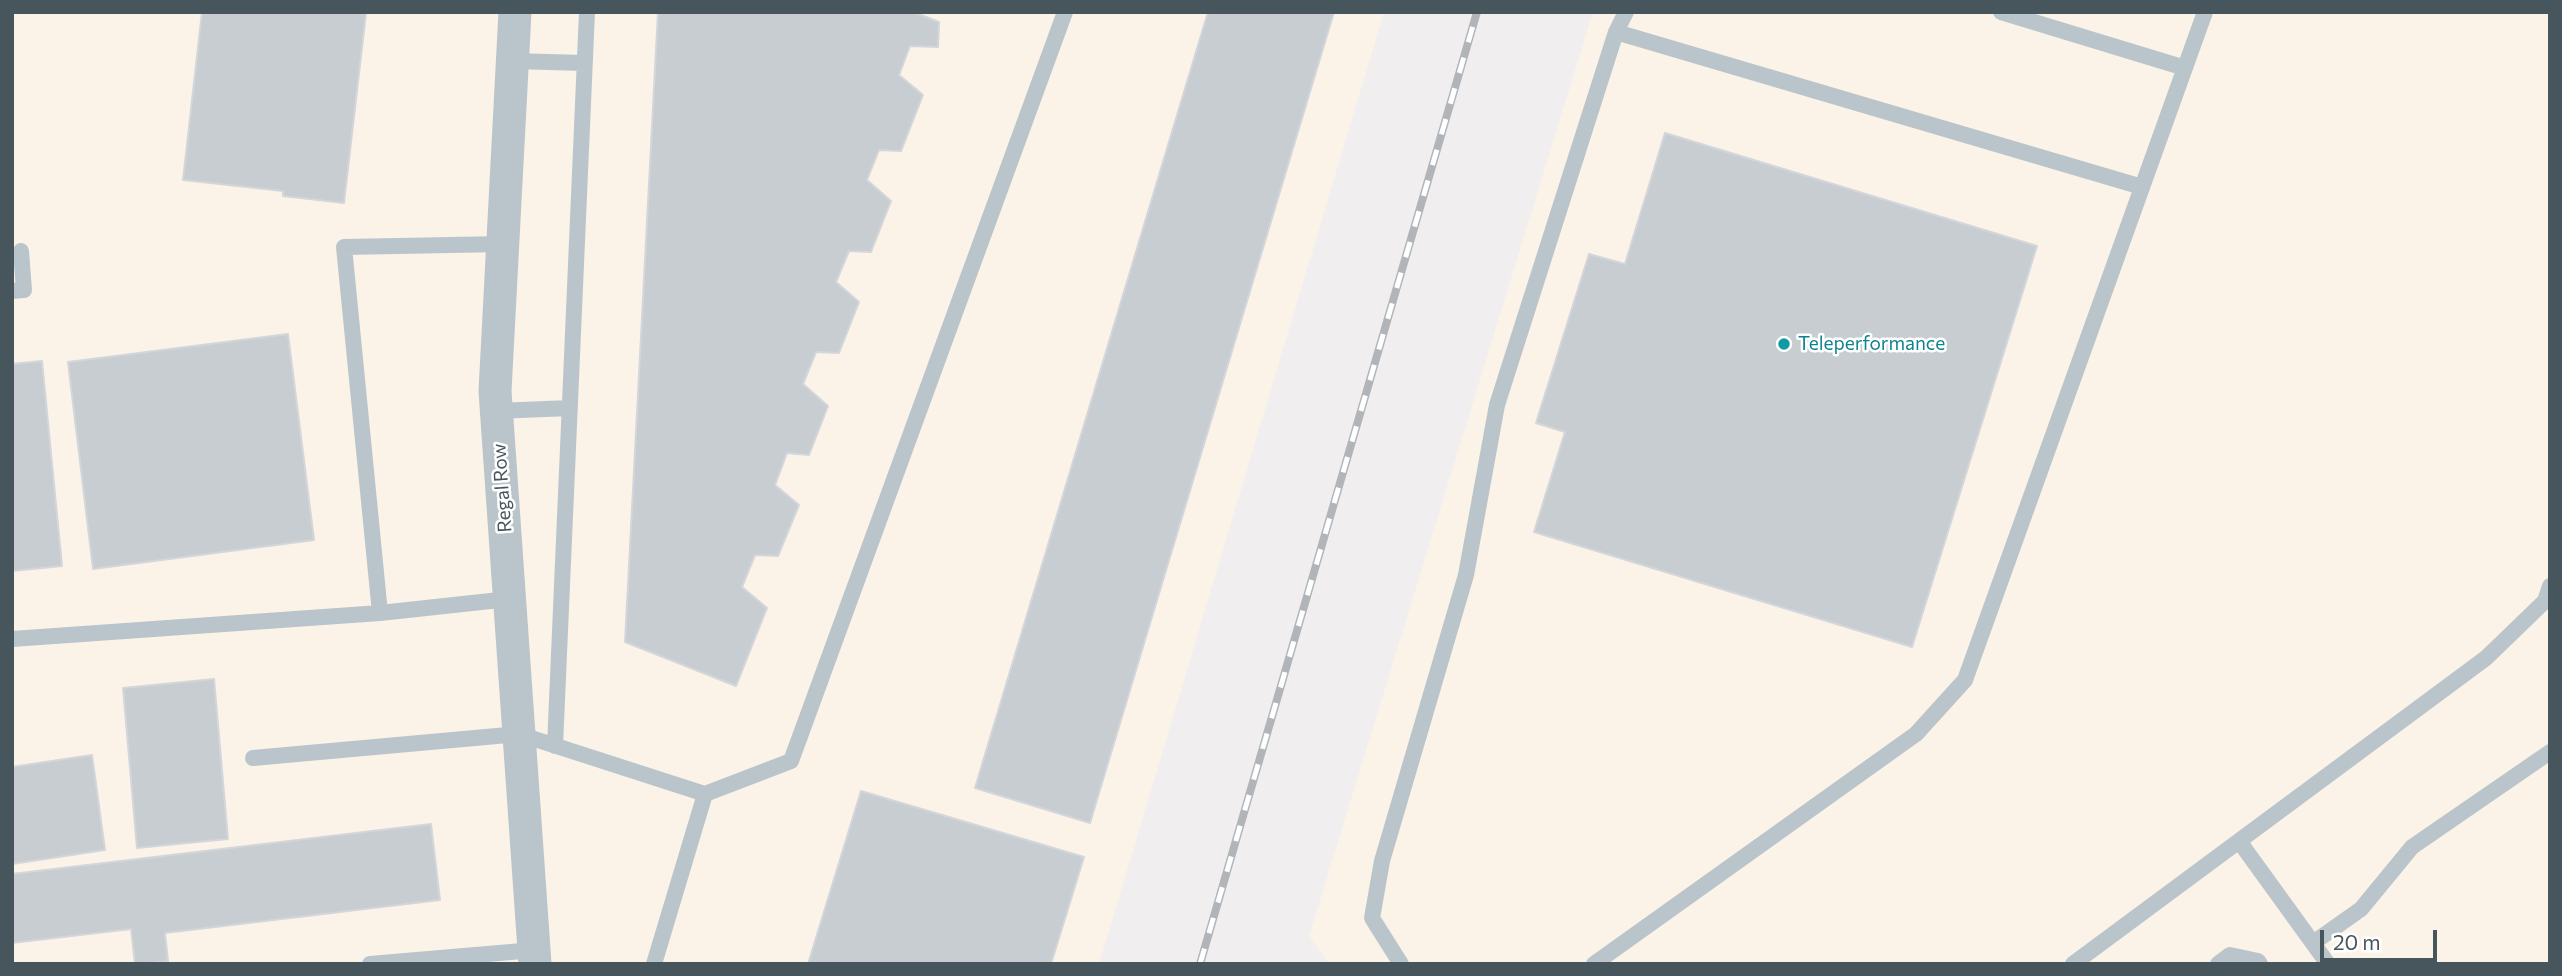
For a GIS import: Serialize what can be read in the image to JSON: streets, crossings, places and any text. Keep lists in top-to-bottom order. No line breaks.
{"streets":{"street":["Regal Row"]},"places":["Teleperformance"],"scale_bar":"20 m"}
